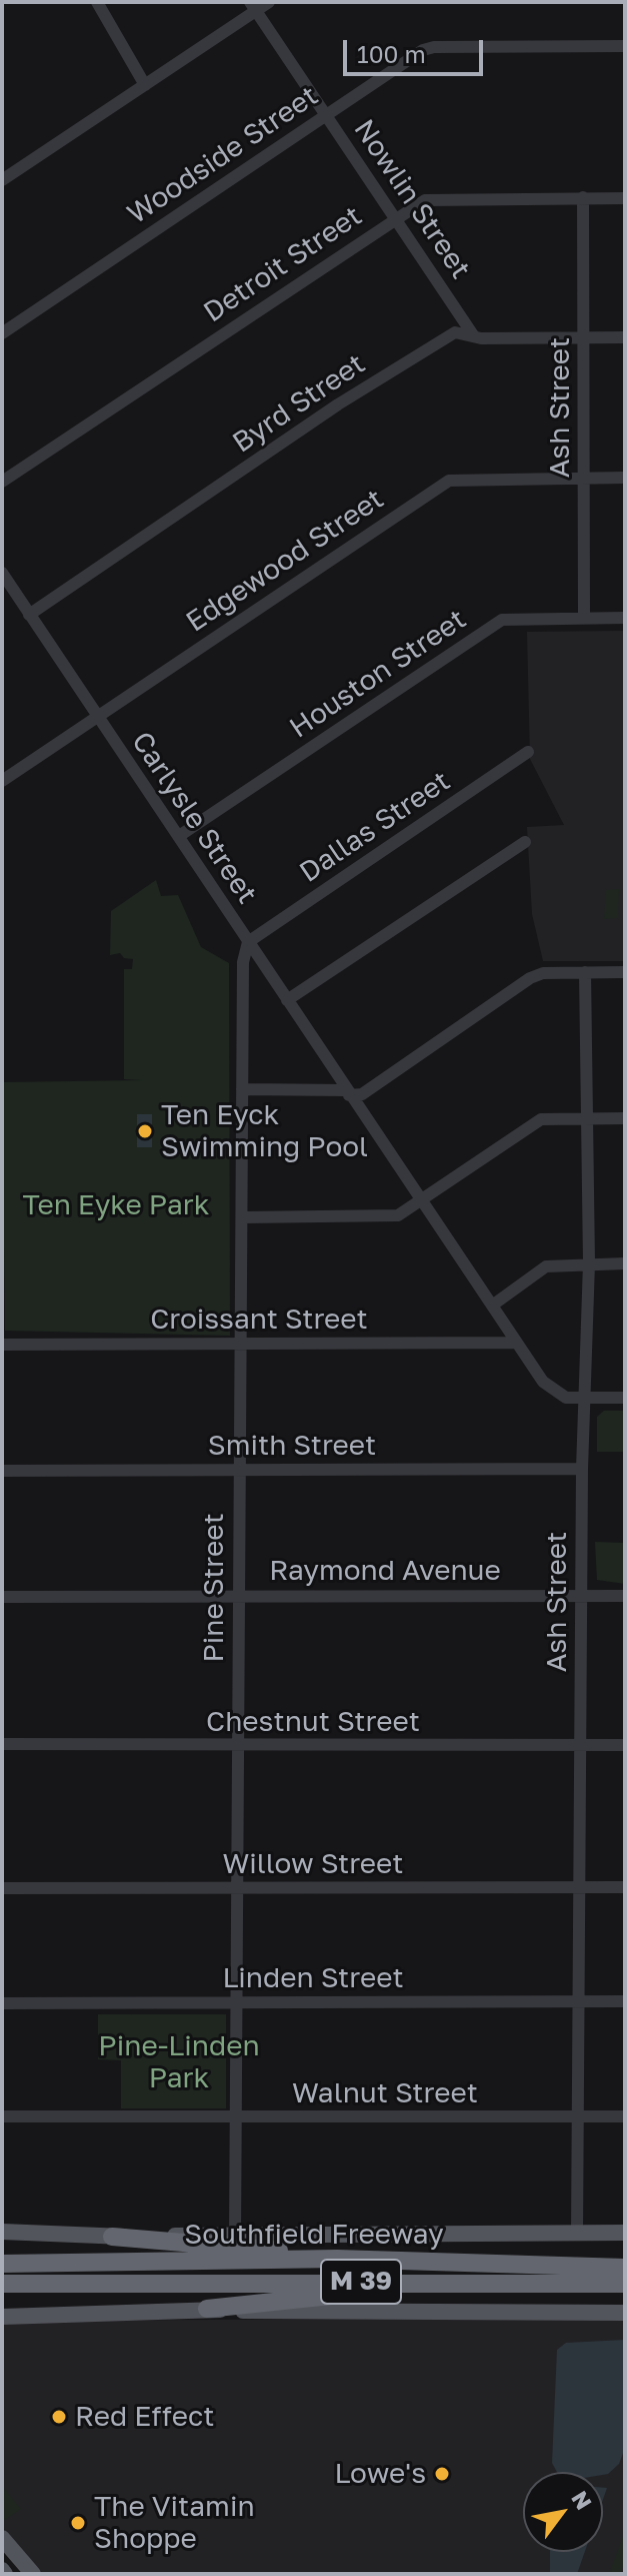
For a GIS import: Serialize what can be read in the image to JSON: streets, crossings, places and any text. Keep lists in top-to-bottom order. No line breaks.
{"streets":{"highway":["Southfield Freeway","M 39"],"street":["Woodside Street","Nowlin Street","Detroit Street","Byrd Street","Ash Street","Edgewood Street","Houston Street","Carlysle Street","Dallas Street","Croissant Street","Smith Street","Raymond Avenue","Pine Street","Chestnut Street","Willow Street","Linden Street","Walnut Street"]},"crossings":[["Woodside Street","Nowlin Street"],["Nowlin Street","Detroit Street"],["Nowlin Street","Byrd Street"],["Detroit Street","Ash Street"],["Byrd Street","Ash Street"],["Byrd Street","Carlysle Street"],["Ash Street","Edgewood Street"],["Ash Street","Houston Street"],["Ash Street","Carlysle Street"],["Ash Street","Smith Street"],["Ash Street","Raymond Avenue"],["Ash Street","Chestnut Street"],["Ash Street","Willow Street"],["Ash Street","Linden Street"],["Ash Street","Walnut Street"],["Edgewood Street","Carlysle Street"],["Houston Street","Carlysle Street"],["Carlysle Street","Dallas Street"],["Carlysle Street","Croissant Street"],["Carlysle Street","Pine Street"],["Dallas Street","Pine Street"],["Croissant Street","Pine Street"],["Smith Street","Pine Street"],["Raymond Avenue","Pine Street"],["Pine Street","Chestnut Street"],["Pine Street","Willow Street"],["Pine Street","Linden Street"],["Pine Street","Walnut Street"]],"parks":["Ten Eyke Park","Pine-Linden Park"],"places":["Ten Eyck Swimming Pool","Red Effect","Lowe's","The Vitamin Shoppe"],"scale_bar":"100 m","north":"top right"}
